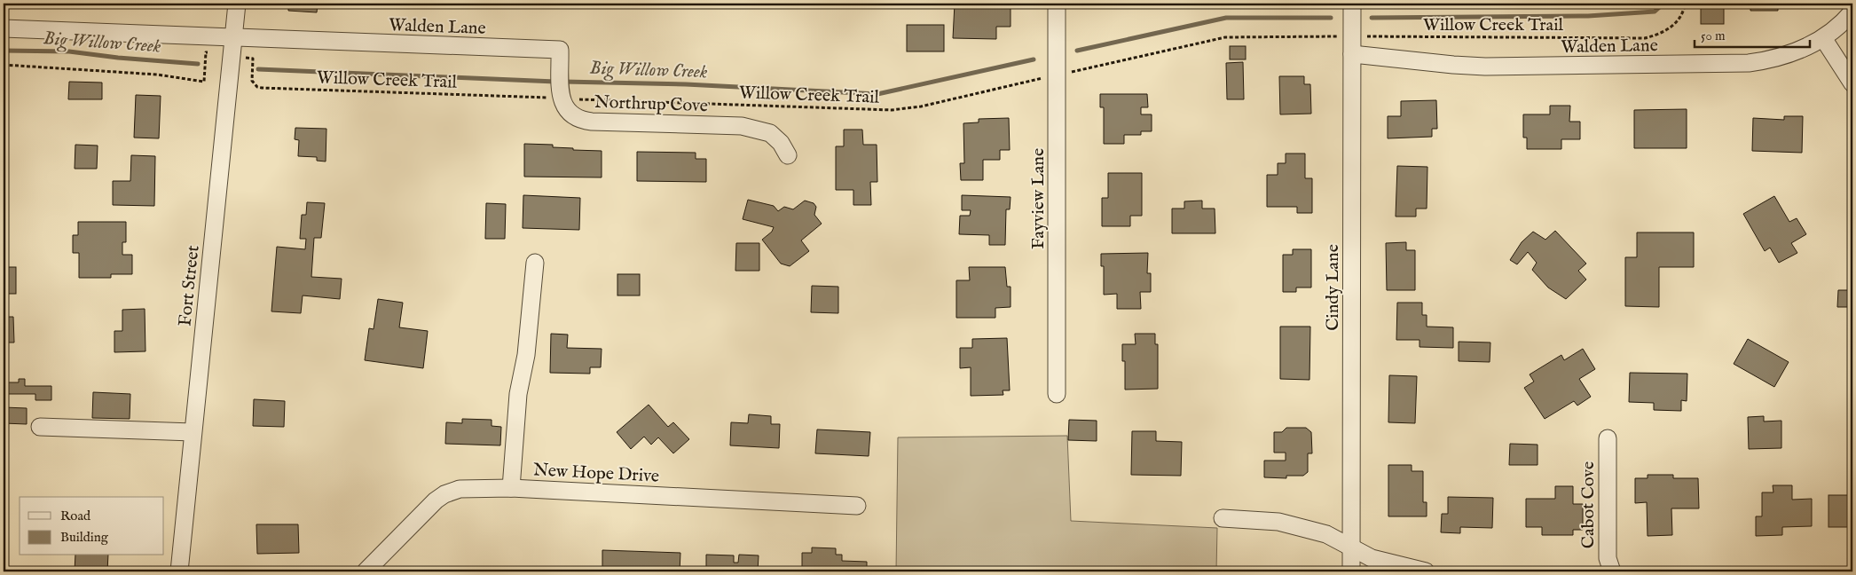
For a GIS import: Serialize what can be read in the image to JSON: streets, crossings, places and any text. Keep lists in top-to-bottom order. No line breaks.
{"streets":{"street":["Walden Lane","Northrup Cove","Fayview Lane","Fort Street","Cindy Lane","New Hope Drive","Cabot Cove"],"path":["Willow Creek Trail"]},"crossings":[["Willow Creek Trail","Northrup Cove"],["Walden Lane","Northrup Cove"],["Walden Lane","Fort Street"],["Walden Lane","Cindy Lane"]],"water":["Big Willow Creek"],"legend":["Road","Building"],"scale_bar":"50 m"}
